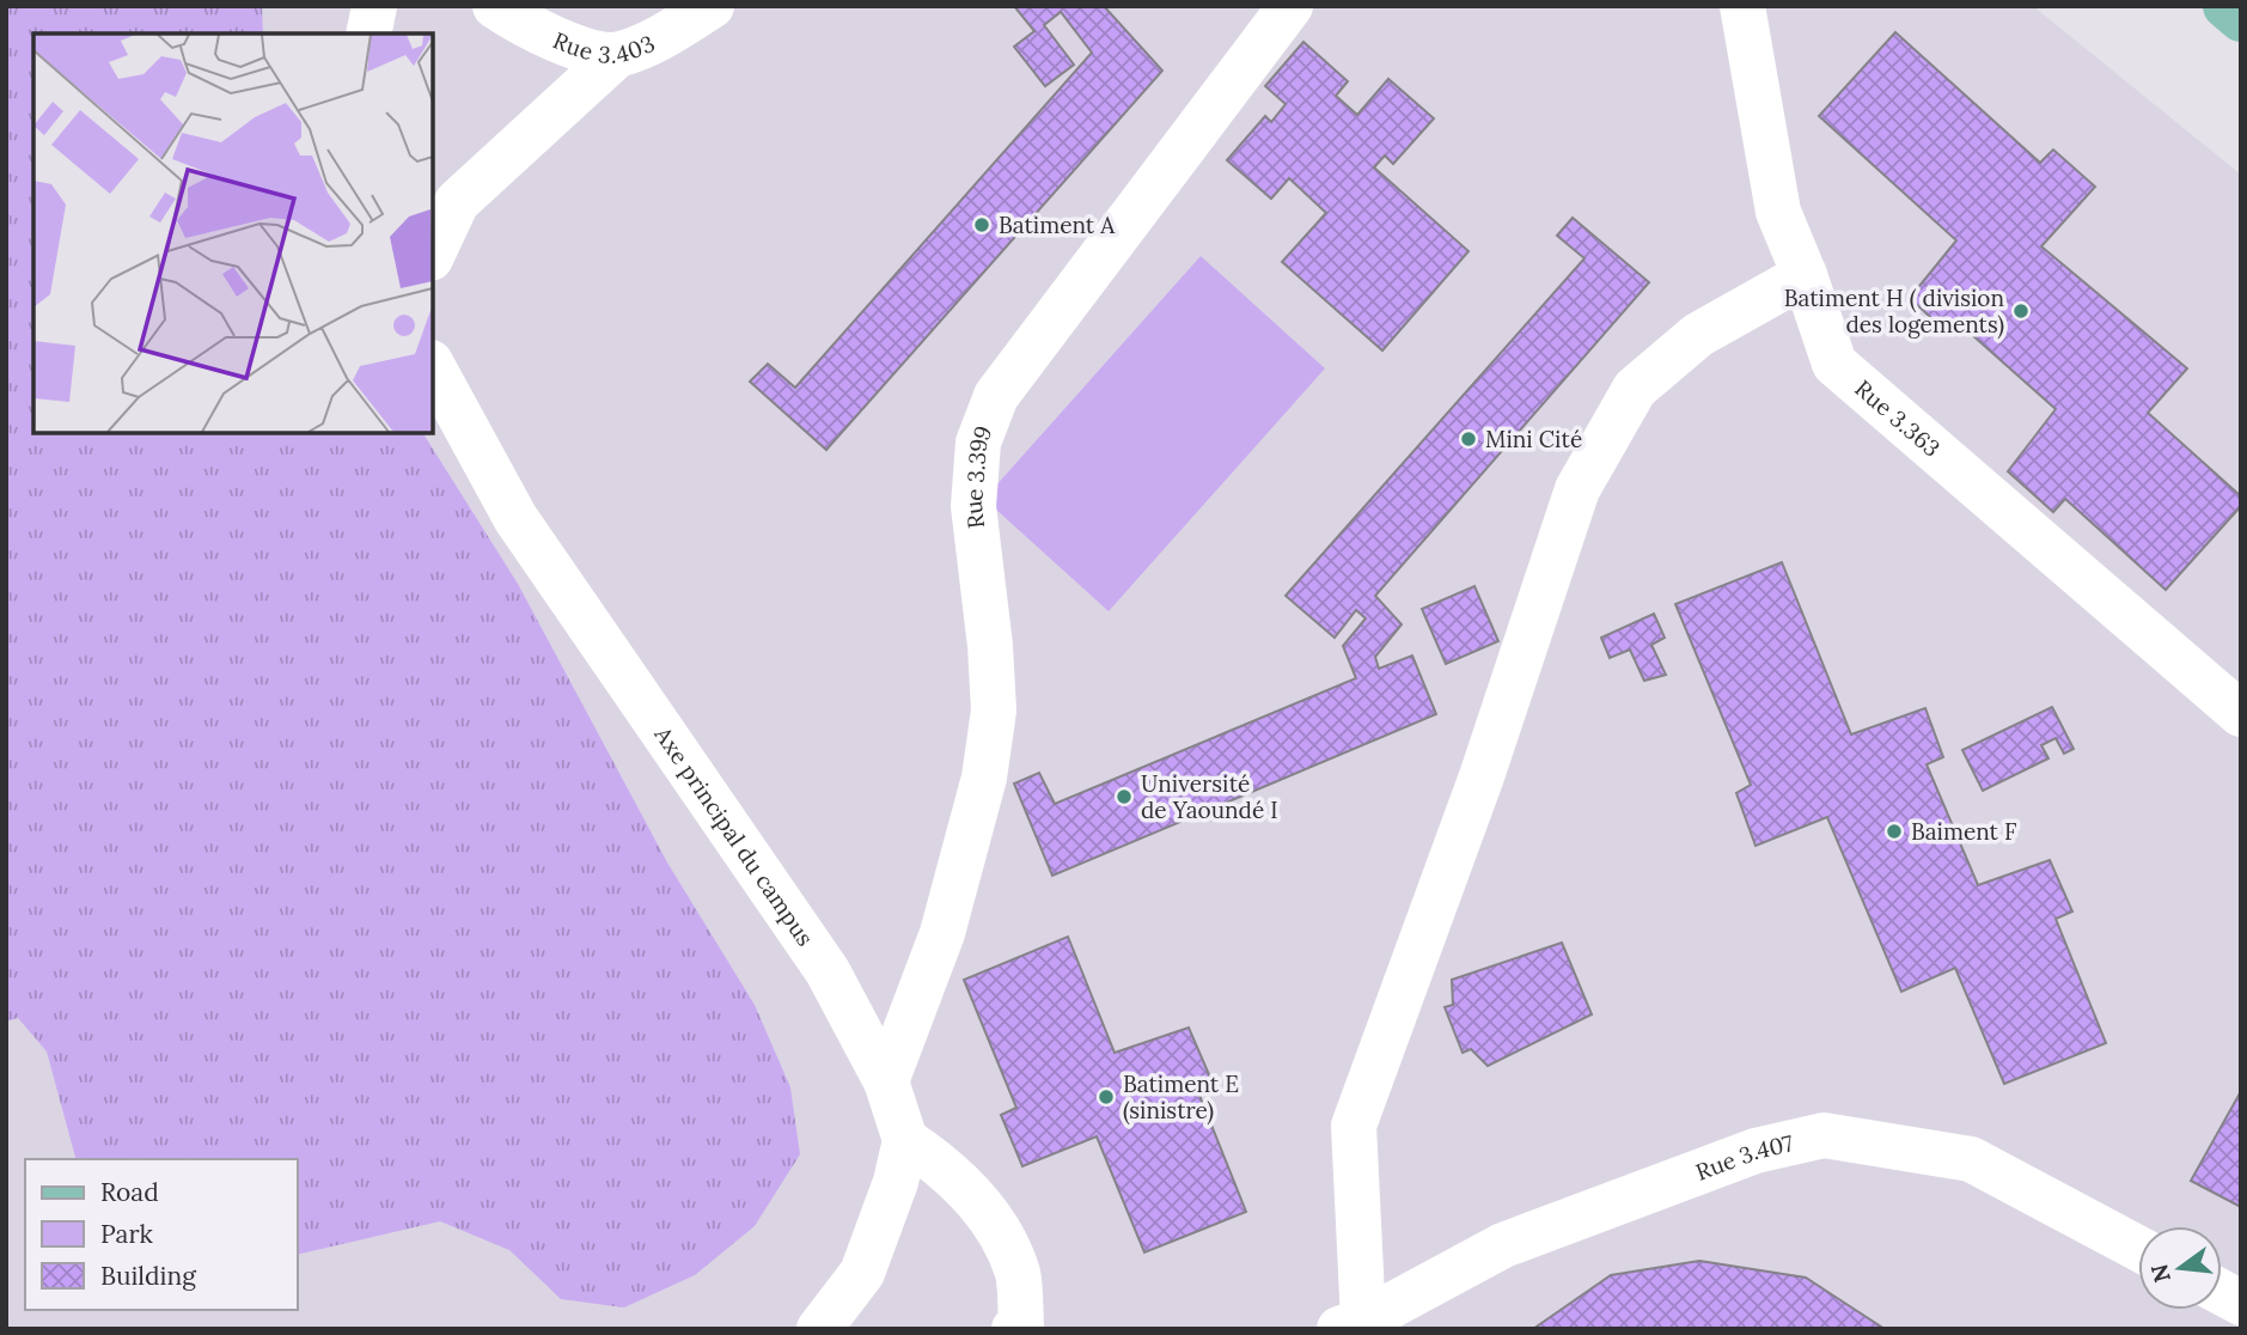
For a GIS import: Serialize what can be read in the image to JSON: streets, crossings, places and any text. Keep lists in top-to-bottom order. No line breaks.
{"streets":{"street":["Rue 3.403","Rue 3.363","Rue 3.399","Axe principal du campus","Rue 3.407"]},"crossings":[["Rue 3.399","Axe principal du campus"]],"places":["Batiment A","Batiment H ( division des logements)","Mini Cité","Université de Yaoundé I","Baiment F","Batiment E (sinistre)"],"legend":["Road","Park","Building"],"north":"left"}
